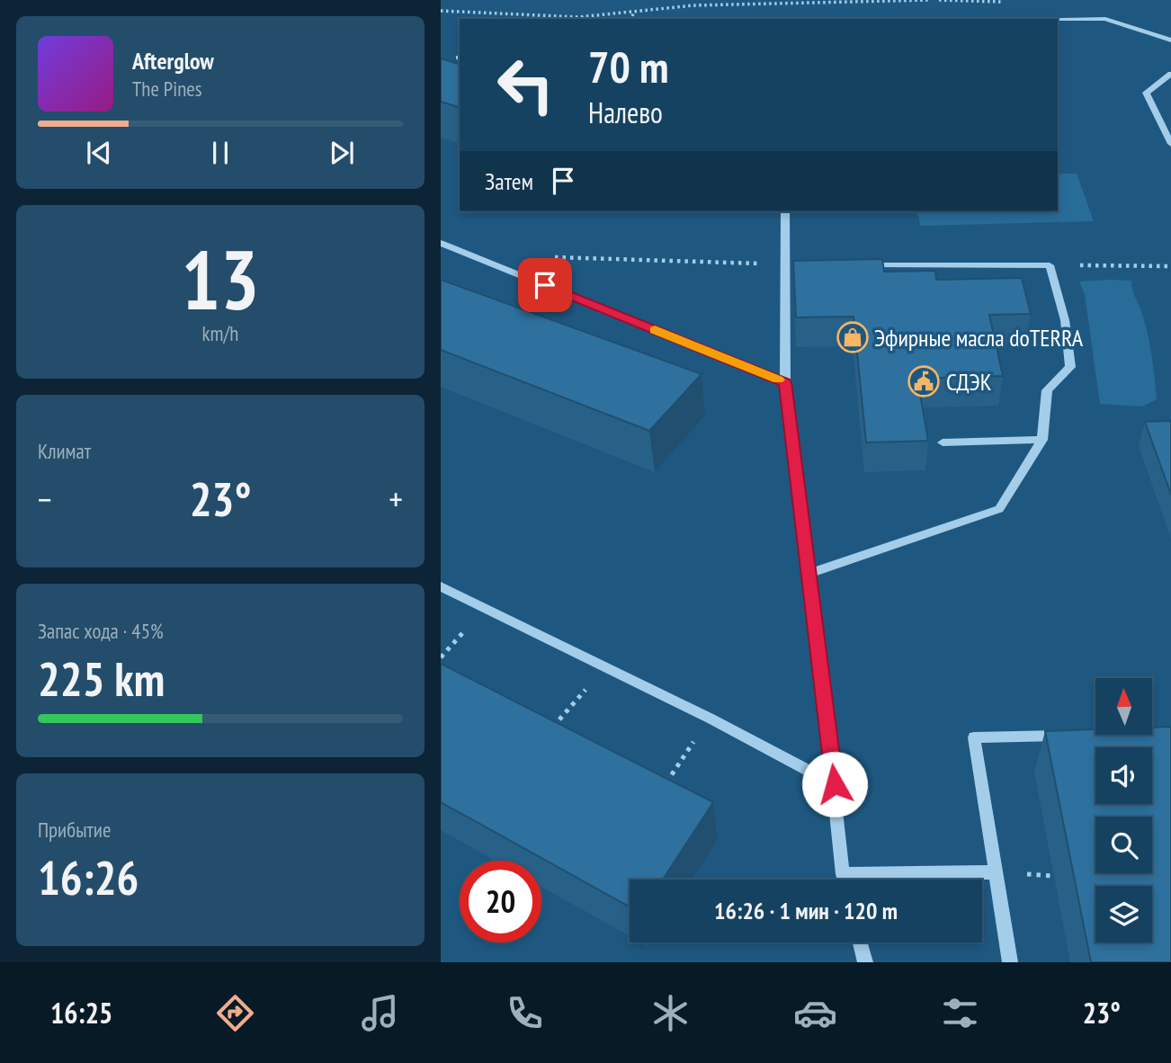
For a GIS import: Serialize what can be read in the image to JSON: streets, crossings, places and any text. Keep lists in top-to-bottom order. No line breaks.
{"places":{"shop":["Эфирные масла doTERRA"],"public building":["СДЭК"]},"north":"top","page":{"turn":["70 m","Налево"],"song":["Afterglow","The Pines"],"then":"Затем","tile":[["13","km/h"],"Климат",["Запас хода · 45%","225 km"],["Прибытие","16:26"]],"heat":["−","23°","+"],"limit":"20","trip":"16:26 · 1 мин · 120 m","tabs":["16:25","23°"]}}
